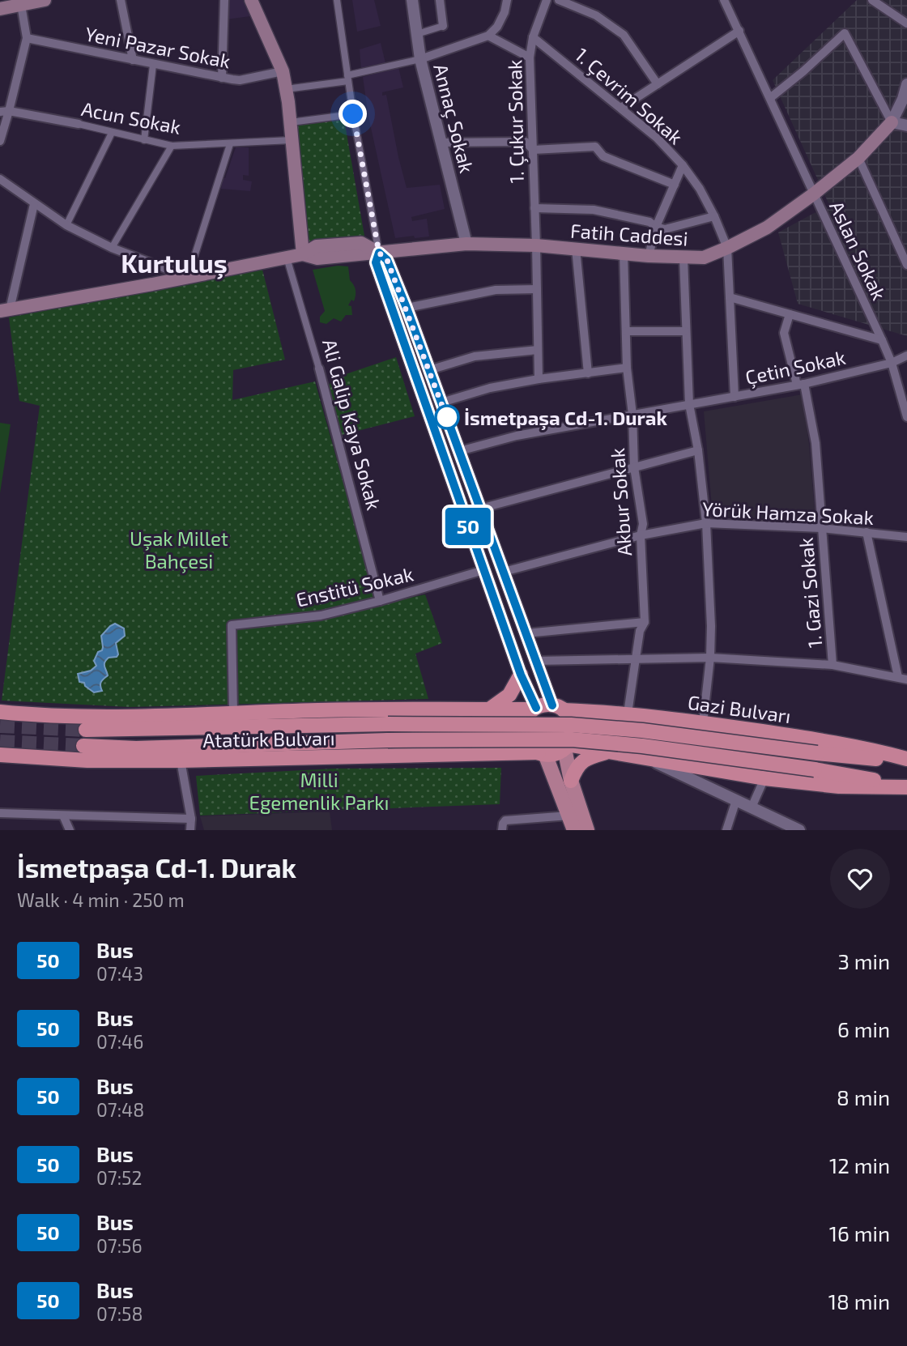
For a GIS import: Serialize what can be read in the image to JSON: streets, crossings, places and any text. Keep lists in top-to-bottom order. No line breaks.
{"streets":{"highway":["Gazi Bulvarı","Atatürk Bulvarı"],"main road":["Fatih Caddesi"],"street":["Yeni Pazar Sokak","1. Çevrim Sokak","Acun Sokak","Annaç Sokak","1. Çukur Sokak","Aslan Sokak","Çetin Sokak","Ali Galip Kaya Sokak","Akbur Sokak","Yörük Hamza Sokak","Enstitü Sokak","1. Gazi Sokak"]},"crossings":[["1. Çevrim Sokak","1. Çukur Sokak"],["1. Çevrim Sokak","Fatih Caddesi"],["1. Çevrim Sokak","Çetin Sokak"],["Annaç Sokak","Fatih Caddesi"],["1. Çukur Sokak","Fatih Caddesi"],["Fatih Caddesi","Aslan Sokak"],["Fatih Caddesi","Akbur Sokak"],["Aslan Sokak","Çetin Sokak"],["Çetin Sokak","Akbur Sokak"],["Çetin Sokak","1. Gazi Sokak"],["Ali Galip Kaya Sokak","Enstitü Sokak"],["Akbur Sokak","Yörük Hamza Sokak"],["Akbur Sokak","Gazi Bulvarı"],["Yörük Hamza Sokak","1. Gazi Sokak"],["Enstitü Sokak","Atatürk Bulvarı"],["Gazi Bulvarı","Atatürk Bulvarı"]],"districts":["Kurtuluş"],"parks":["Uşak Millet Bahçesi","Milli Egemenlik Parkı"],"places":["İsmetpaşa Cd-1. Durak"],"lines":["bus line 50"],"page":{"on_map":"50","heading":["İsmetpaşa Cd-1. Durak","Walk · 4 min · 250 m"],"list":[{"mark":"50","name":"Bus","note":"07:43","value":"3 min"},{"mark":"50","name":"Bus","note":"07:46","value":"6 min"},{"mark":"50","name":"Bus","note":"07:48","value":"8 min"},{"mark":"50","name":"Bus","note":"07:52","value":"12 min"},{"mark":"50","name":"Bus","note":"07:56","value":"16 min"},{"mark":"50","name":"Bus","note":"07:58","value":"18 min"}]}}
